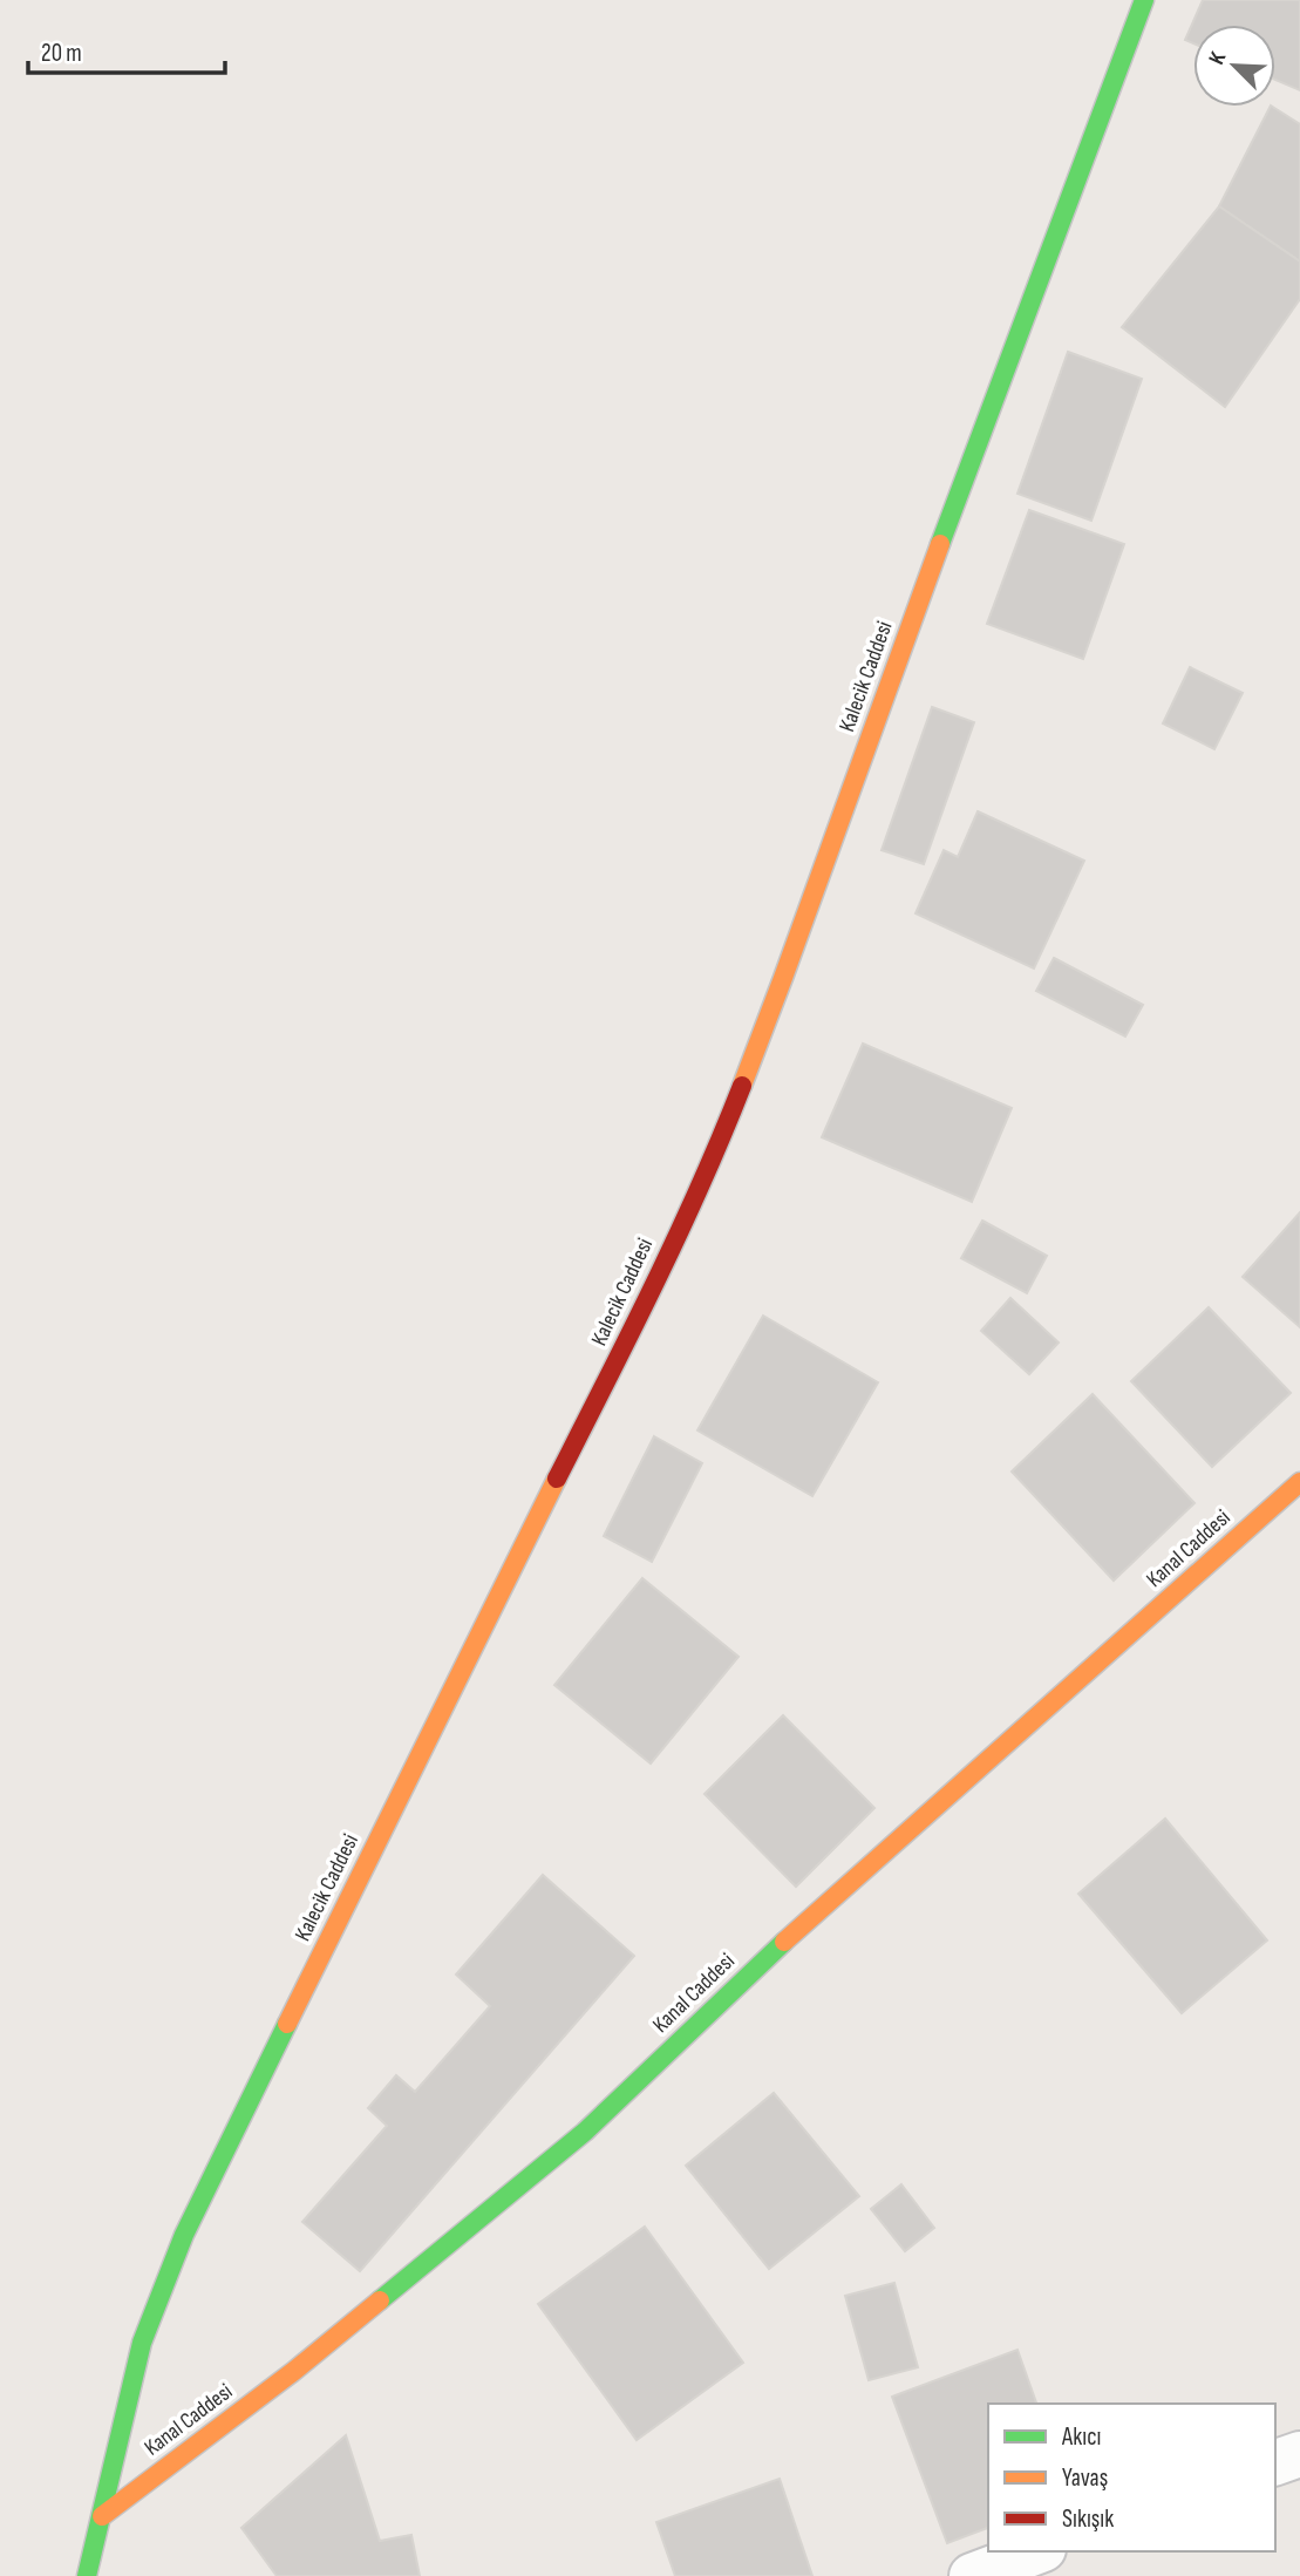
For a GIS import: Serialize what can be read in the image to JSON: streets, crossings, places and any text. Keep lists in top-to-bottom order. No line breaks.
{"streets":{"street":["Kalecik Caddesi","Kanal Caddesi"]},"crossings":[["Kalecik Caddesi","Kanal Caddesi"]],"legend":["Akıcı","Yavaş","Sıkışık"],"scale_bar":"20 m","north":"top left"}
